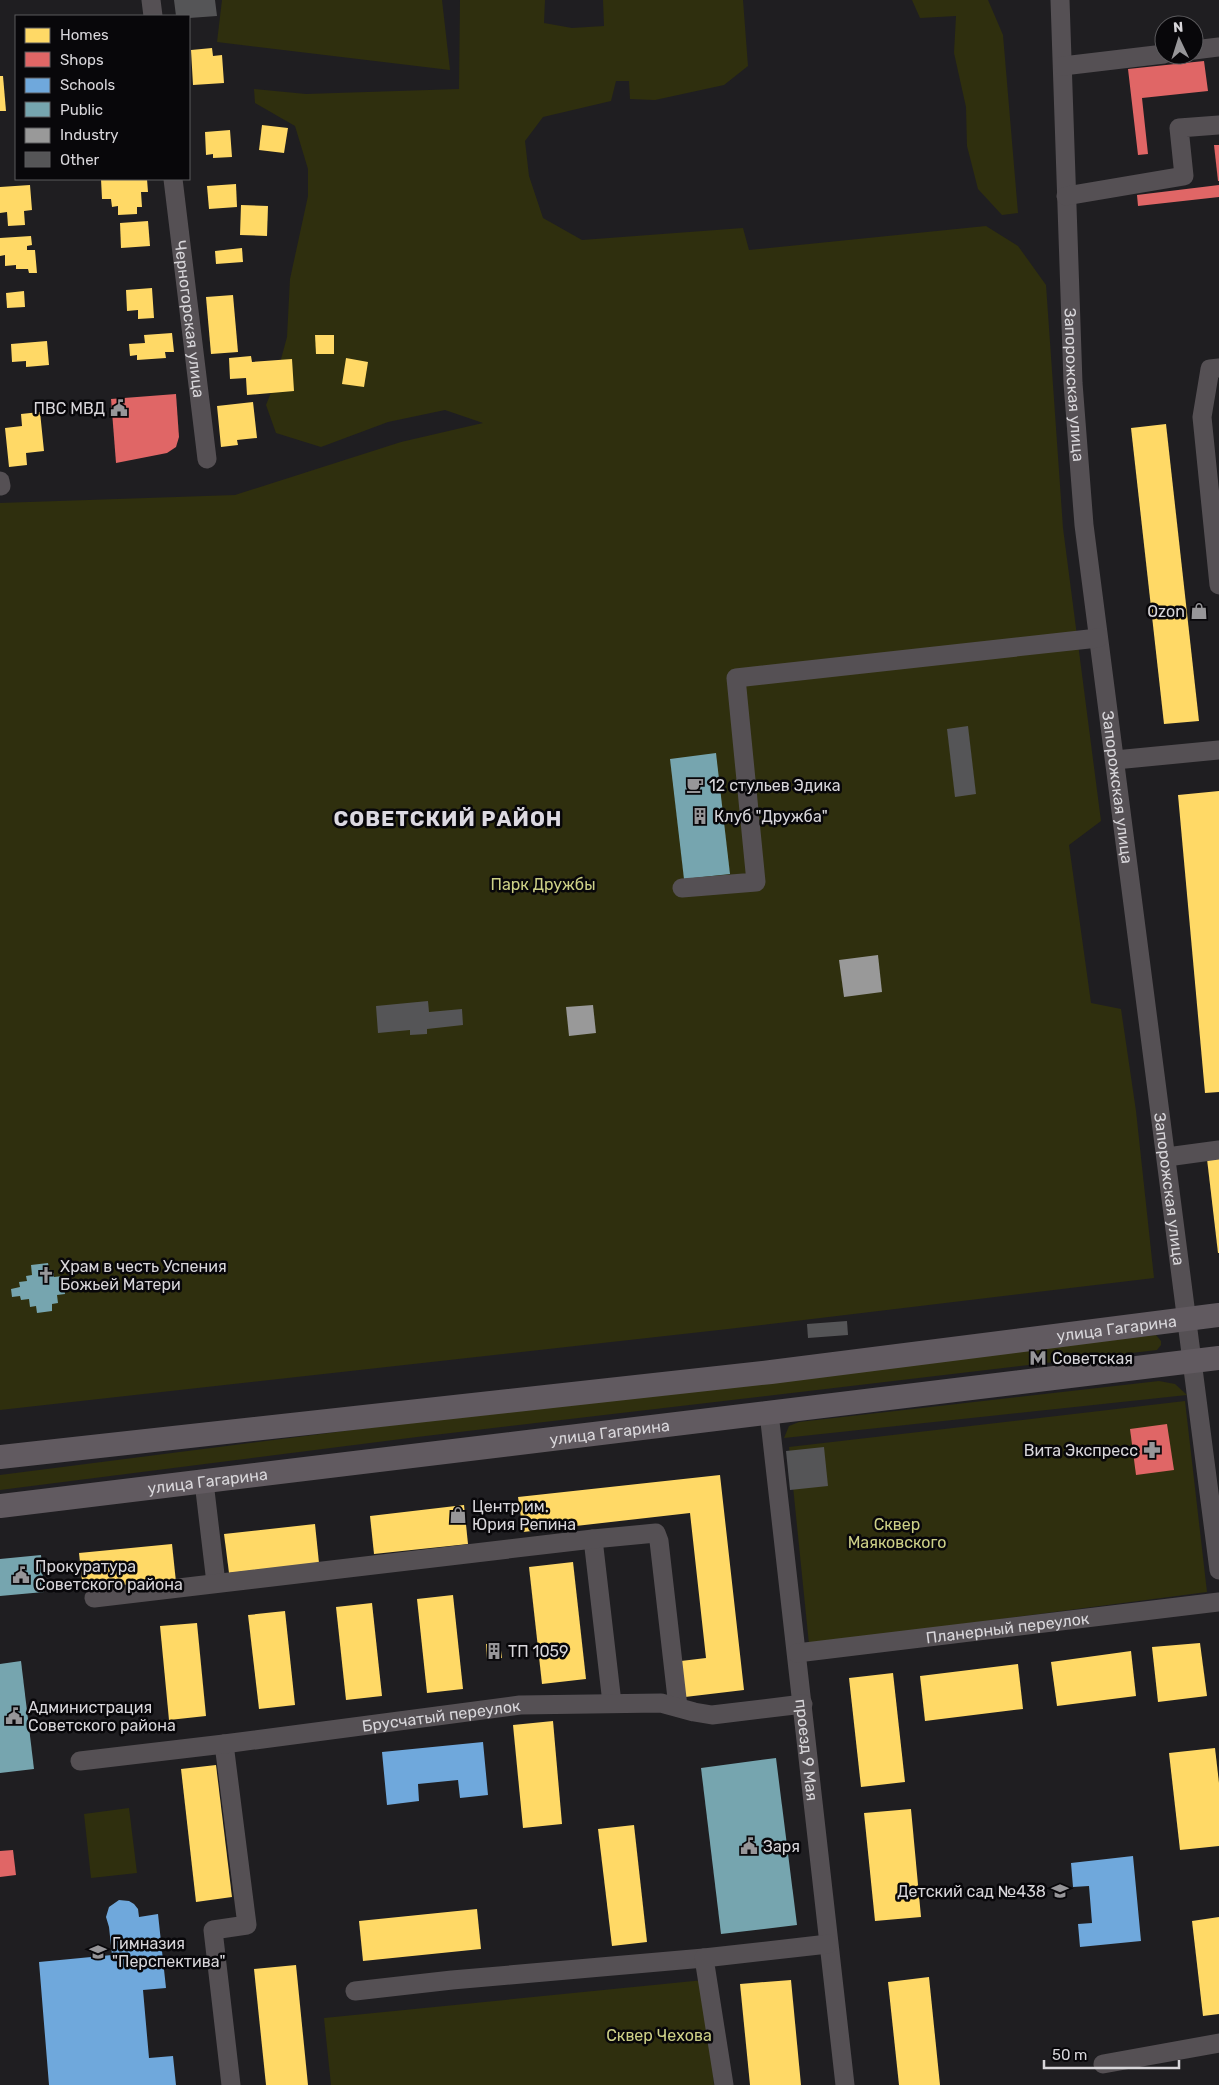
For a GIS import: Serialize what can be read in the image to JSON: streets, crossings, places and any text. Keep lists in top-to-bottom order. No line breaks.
{"streets":{"main road":["улица Гагарина"],"street":["Черногорская улица","Запорожская улица","Планерный переулок","Брусчатый переулок","проезд 9 Мая"]},"crossings":[["Запорожская улица","улица Гагарина"],["улица Гагарина","проезд 9 Мая"],["Планерный переулок","проезд 9 Мая"],["Брусчатый переулок","проезд 9 Мая"]],"districts":["СОВЕТСКИЙ РАЙОН"],"parks":["Парк Дружбы","Сквер Маяковского","Сквер Чехова"],"places":{"public building":["ПВС МВД","Прокуратура Советского района","Администрация Советского района","Заря"],"shop":["Ozon","Центр им. Юрия Репина"],"cafe":["12 стульев Эдика"],"building":["Клуб \"Дружба\"","ТП 1059"],"church":["Храм в честь Успения Божьей Матери"],"metro station":["Советская"],"pharmacy":["Вита Экспресс"],"school or university":["Детский сад №438","Гимназия \"Перспектива\""]},"legend":["Homes","Shops","Schools","Public","Industry","Other"],"scale_bar":"50 m","north":"top"}
